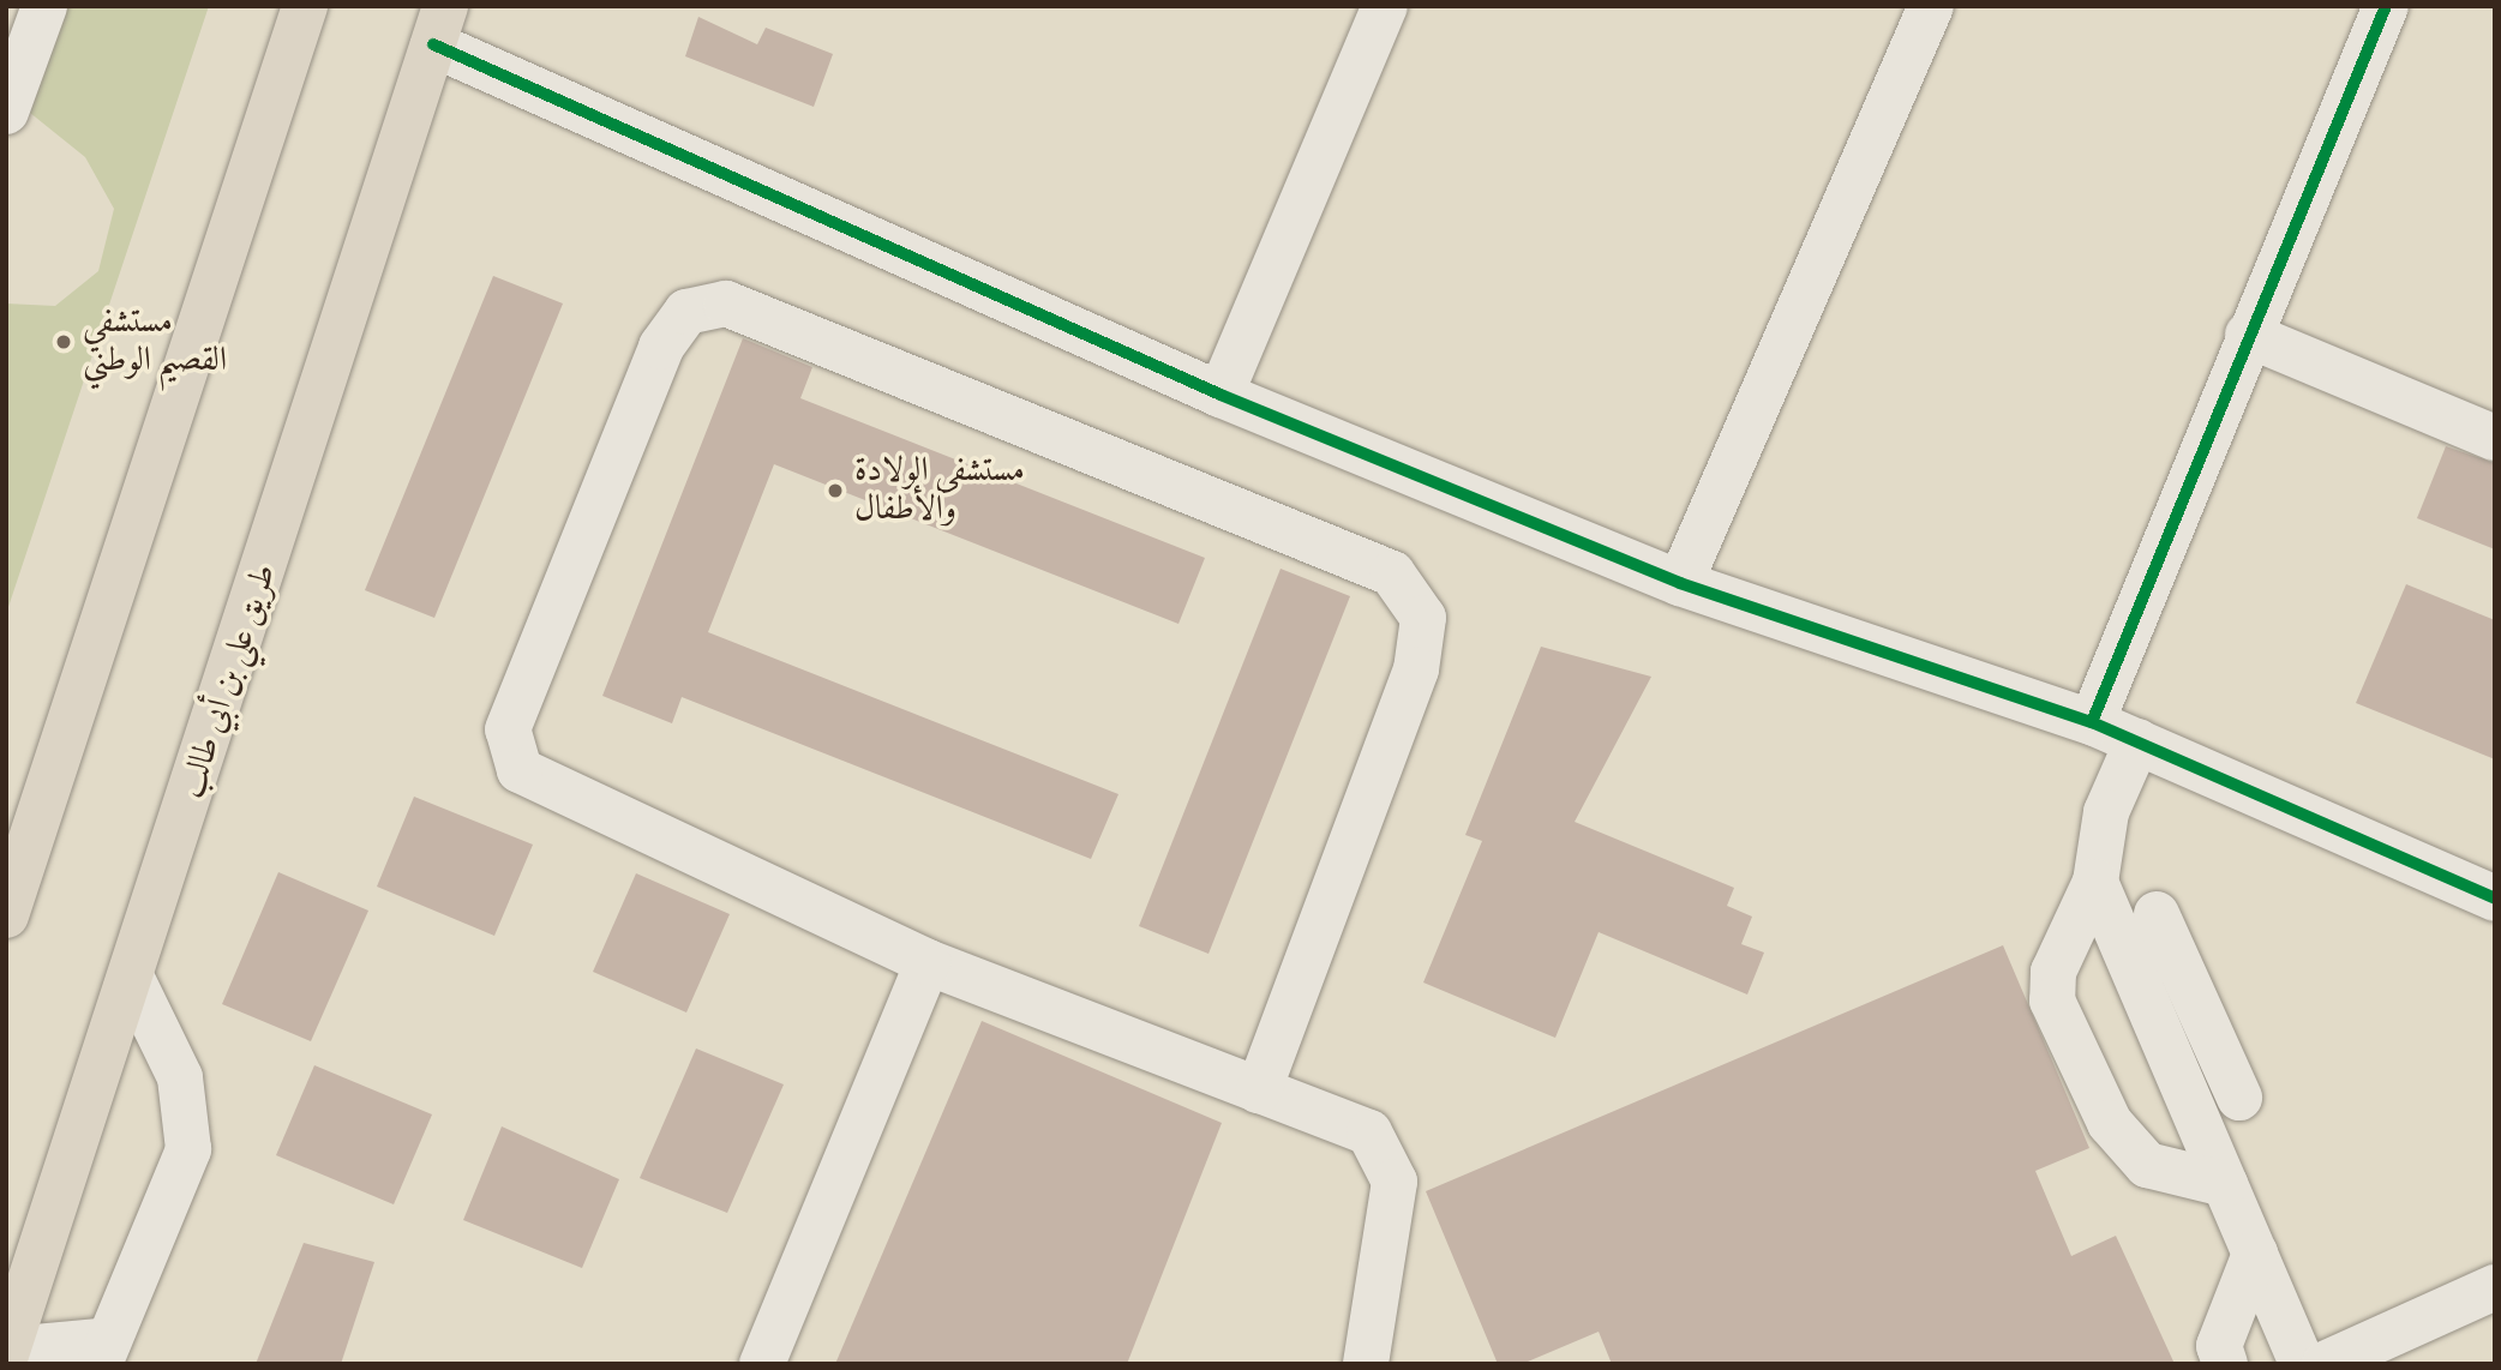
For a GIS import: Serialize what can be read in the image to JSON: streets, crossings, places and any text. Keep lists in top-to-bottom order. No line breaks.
{"streets":{"main road":["طريق علي بن أبي طالب"]},"places":["مستشفي القصيم الوطني","مستشفى الولادة والأطفال"]}
